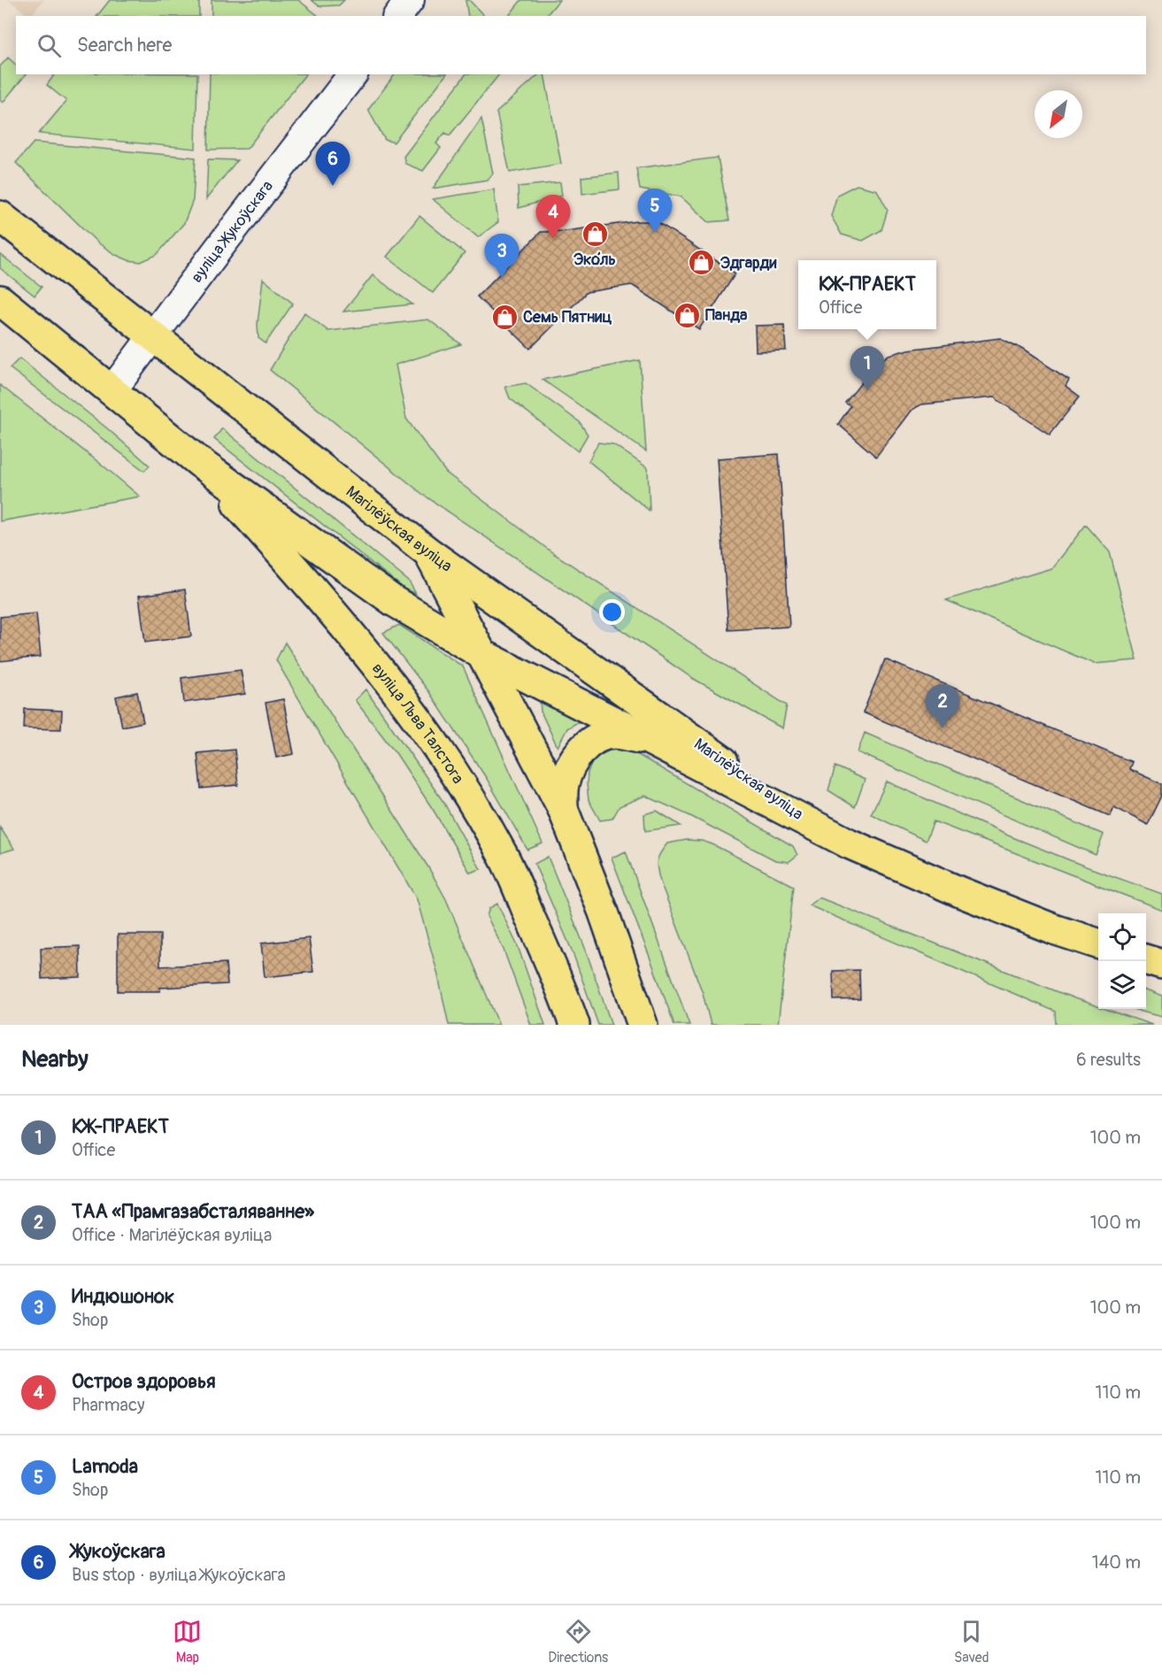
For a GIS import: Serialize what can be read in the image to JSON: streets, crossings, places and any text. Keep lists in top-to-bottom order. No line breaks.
{"streets":{"main road":["вуліца Жукоўскага","Магілёўская вуліца","вуліца Льва Талстога"]},"crossings":[["вуліца Жукоўскага","Магілёўская вуліца"],["Магілёўская вуліца","вуліца Льва Талстога"]],"places":{"shop":["Эко́ль","Эдгарди","Панда","Семь Пятниц"]},"north":"bottom left","page":{"search":"Search here","pins":["6","5","4","3","1","2"],"popup":["КЖ-ПРАЕКТ","Office"],"heading":["Nearby","6 results"],"list":[{"mark":"1","name":"КЖ-ПРАЕКТ","note":"Office","value":"100 m"},{"mark":"2","name":"ТАА «Прамгазабсталяванне»","note":"Office · Магілёўская вуліца","value":"100 m"},{"mark":"3","name":"Индюшонок","note":"Shop","value":"100 m"},{"mark":"4","name":"Остров здоровья","note":"Pharmacy","value":"110 m"},{"mark":"5","name":"Lamoda","note":"Shop","value":"110 m"},{"mark":"6","name":"Жукоўскага","note":"Bus stop · вуліца Жукоўскага","value":"140 m"}],"nav":["Map","Directions","Saved"]}}
